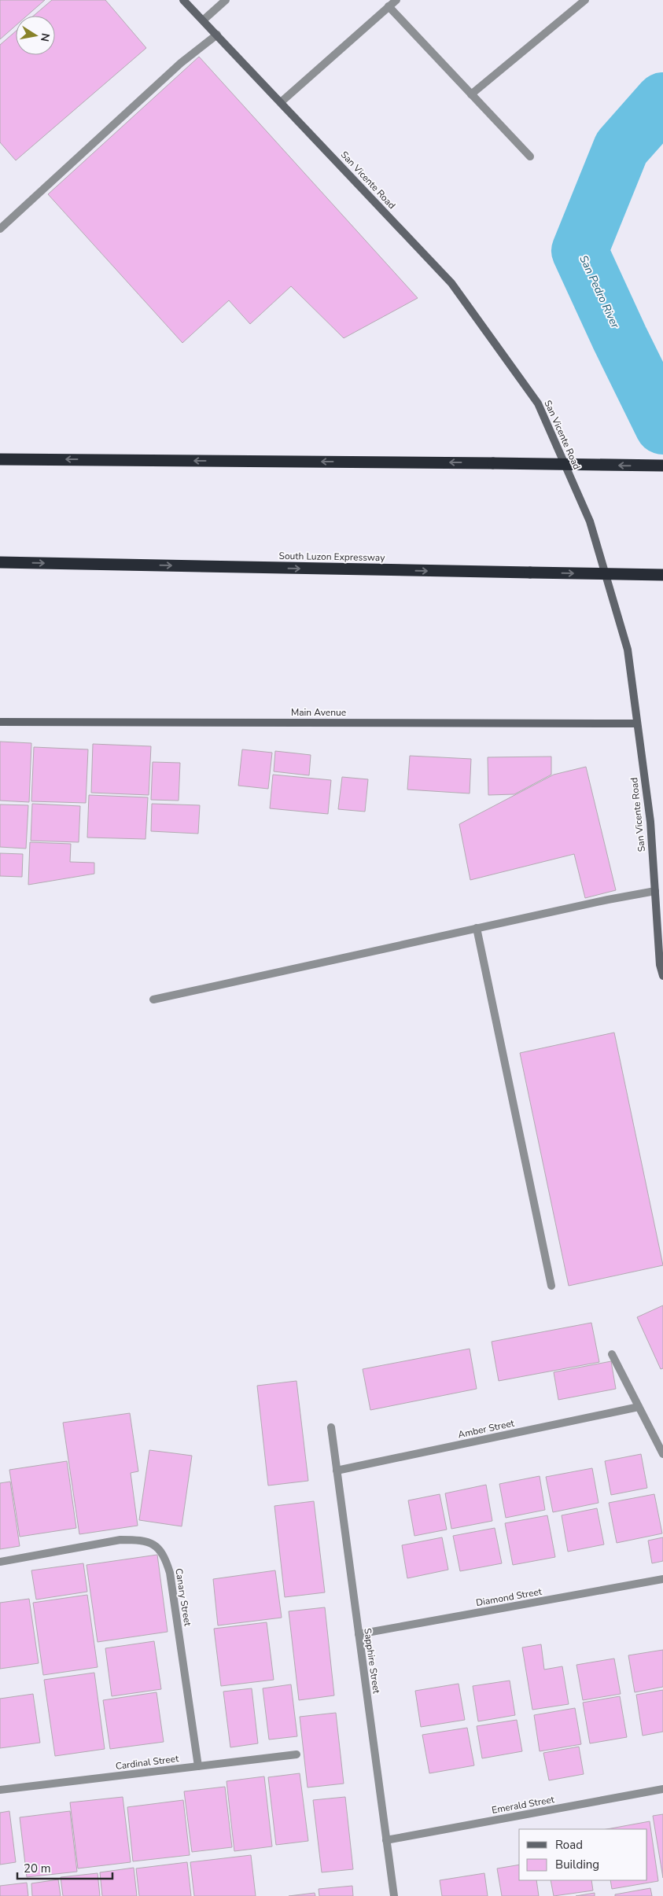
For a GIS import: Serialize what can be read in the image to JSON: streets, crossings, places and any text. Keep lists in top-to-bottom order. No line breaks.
{"streets":{"highway":["South Luzon Expressway"],"main road":["San Vicente Road","Main Avenue"],"street":["Amber Street","Canary Street","Diamond Street","Sapphire Street","Cardinal Street","Emerald Street"]},"crossings":[["San Vicente Road","Main Avenue"],["Amber Street","Sapphire Street"],["Canary Street","Cardinal Street"],["Diamond Street","Sapphire Street"],["Sapphire Street","Emerald Street"]],"water":["San Pedro River"],"legend":["Road","Building"],"scale_bar":"20 m","north":"right"}
